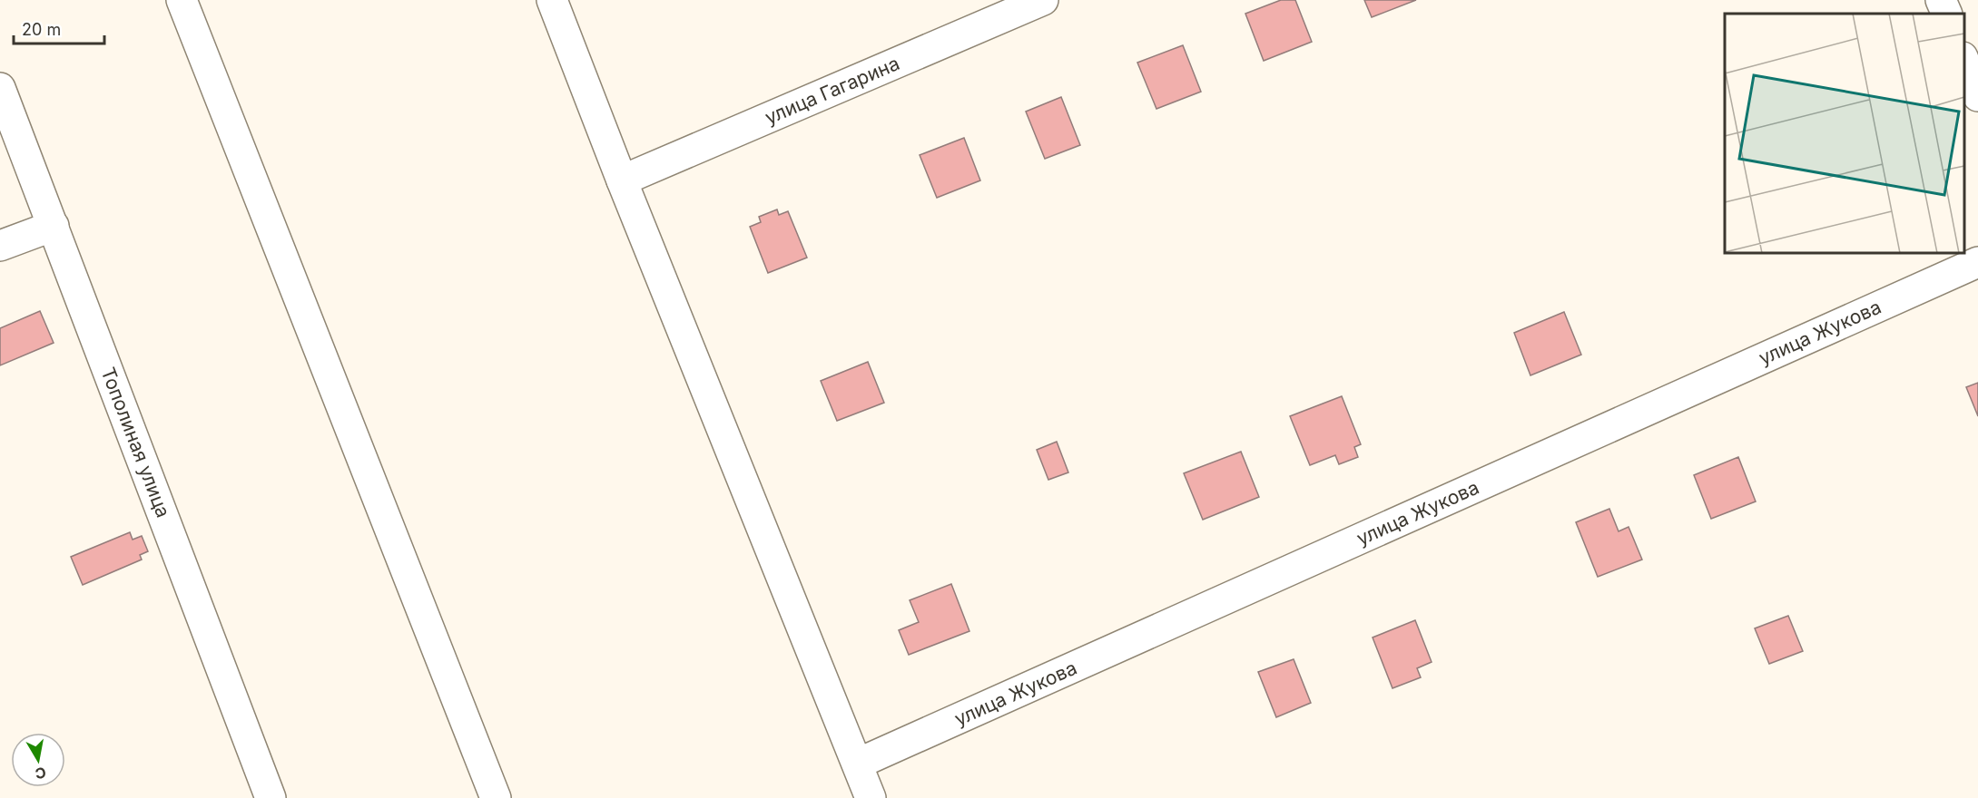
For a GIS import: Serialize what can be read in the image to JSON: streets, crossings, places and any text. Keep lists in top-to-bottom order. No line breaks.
{"streets":{"street":["улица Гагарина","улица Жукова","Тополиная улица"]},"scale_bar":"20 m","north":"bottom"}
